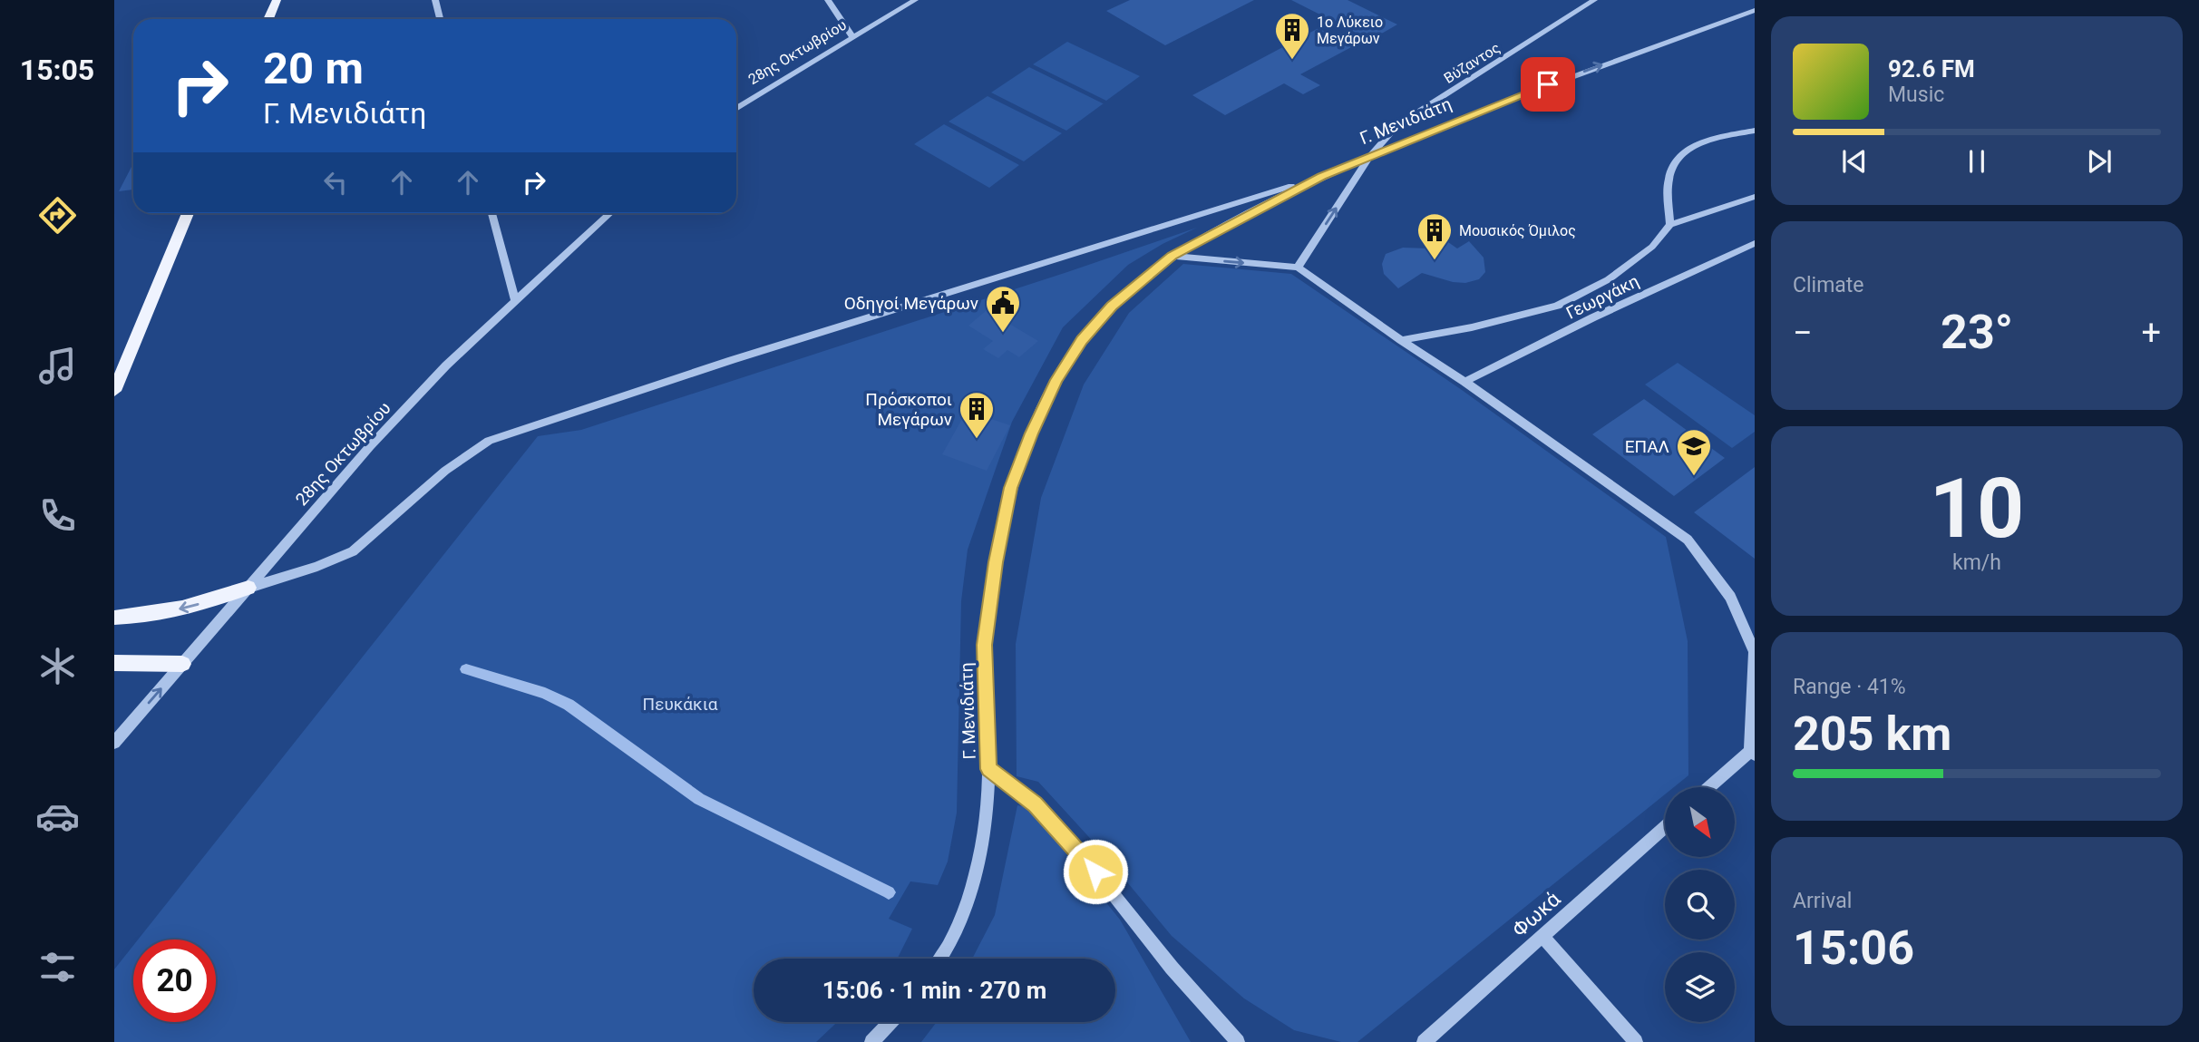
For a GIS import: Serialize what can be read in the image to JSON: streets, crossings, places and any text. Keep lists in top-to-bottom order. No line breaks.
{"streets":{"street":["28ης Οκτωβρίου","Βύζαντος","Γ. Μενιδιάτη","Γεωργάκη","Φωκά"]},"crossings":[["Βύζαντος","Γ. Μενιδιάτη"]],"parks":["Πευκάκια"],"places":{"building":["1ο Λύκειο Μεγάρων","Μουσικός Όμιλος","Πρόσκοποι Μεγάρων"],"public building":["Οδηγοί Μεγάρων"],"school or university":["ΕΠΑΛ"]},"north":"bottom right","page":{"tabs":"15:05","turn":["20 m","Γ. Μενιδιάτη"],"song":["92.6 FM","Music"],"tile":["Climate",["10","km/h"],["Range · 41%","205 km"],["Arrival","15:06"]],"heat":["−","23°","+"],"limit":"20","trip":"15:06 · 1 min · 270 m"}}
